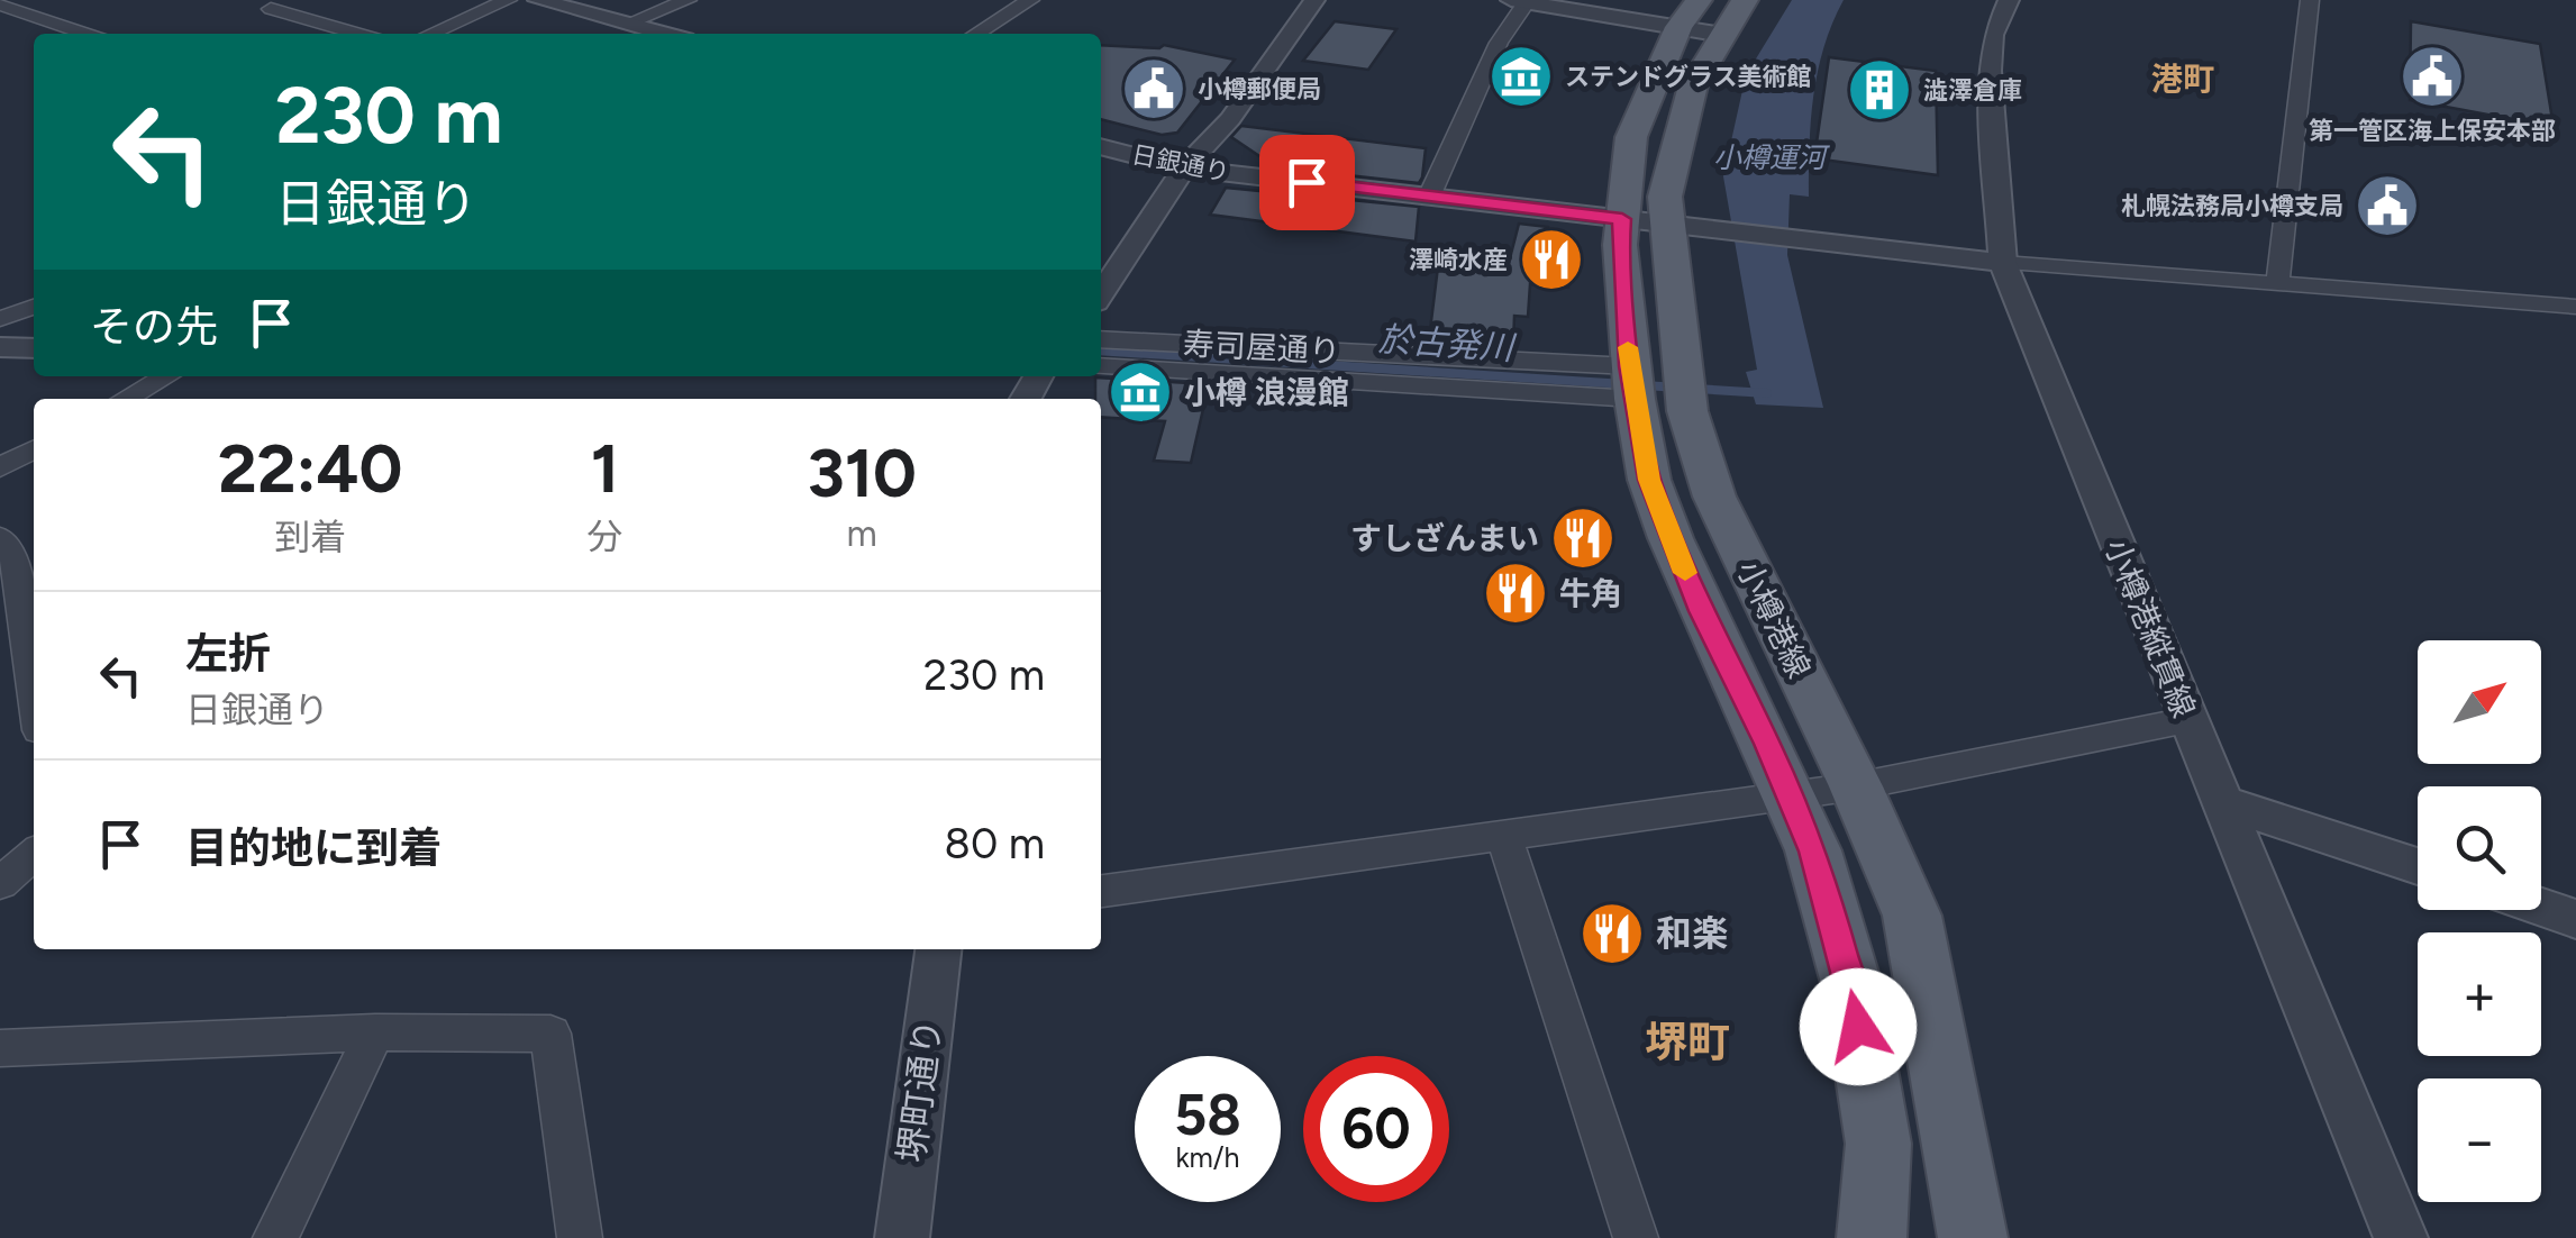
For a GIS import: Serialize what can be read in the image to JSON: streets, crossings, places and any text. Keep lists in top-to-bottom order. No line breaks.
{"streets":{"main road":["小樽港線"],"street":["日銀通り","寿司屋通り","小樽港縦貫線","堺町通り"]},"crossings":[["日銀通り","小樽港線"],["日銀通り","小樽港縦貫線"],["寿司屋通り","小樽港線"]],"districts":["港町","堺町"],"water":["小樽運河","於古発川"],"places":{"museum":["ステンドグラス美術館","小樽 浪漫館"],"public building":["第一管区海上保安本部","小樽郵便局","札幌法務局小樽支局"],"building":["澁澤倉庫"],"restaurant":["澤崎水産","すしざんまい","牛角","和楽"]},"north":"top right","page":{"turn":["230 m","日銀通り"],"then":"その先","eta":["22:40","到着","1","分","310","m"],"list":[{"name":"左折","note":"日銀通り","value":"230 m"},{"name":"目的地に到着","value":"80 m"}],"map_buttons":["+","−"],"speed":"58 km/h","limit":"60"}}
